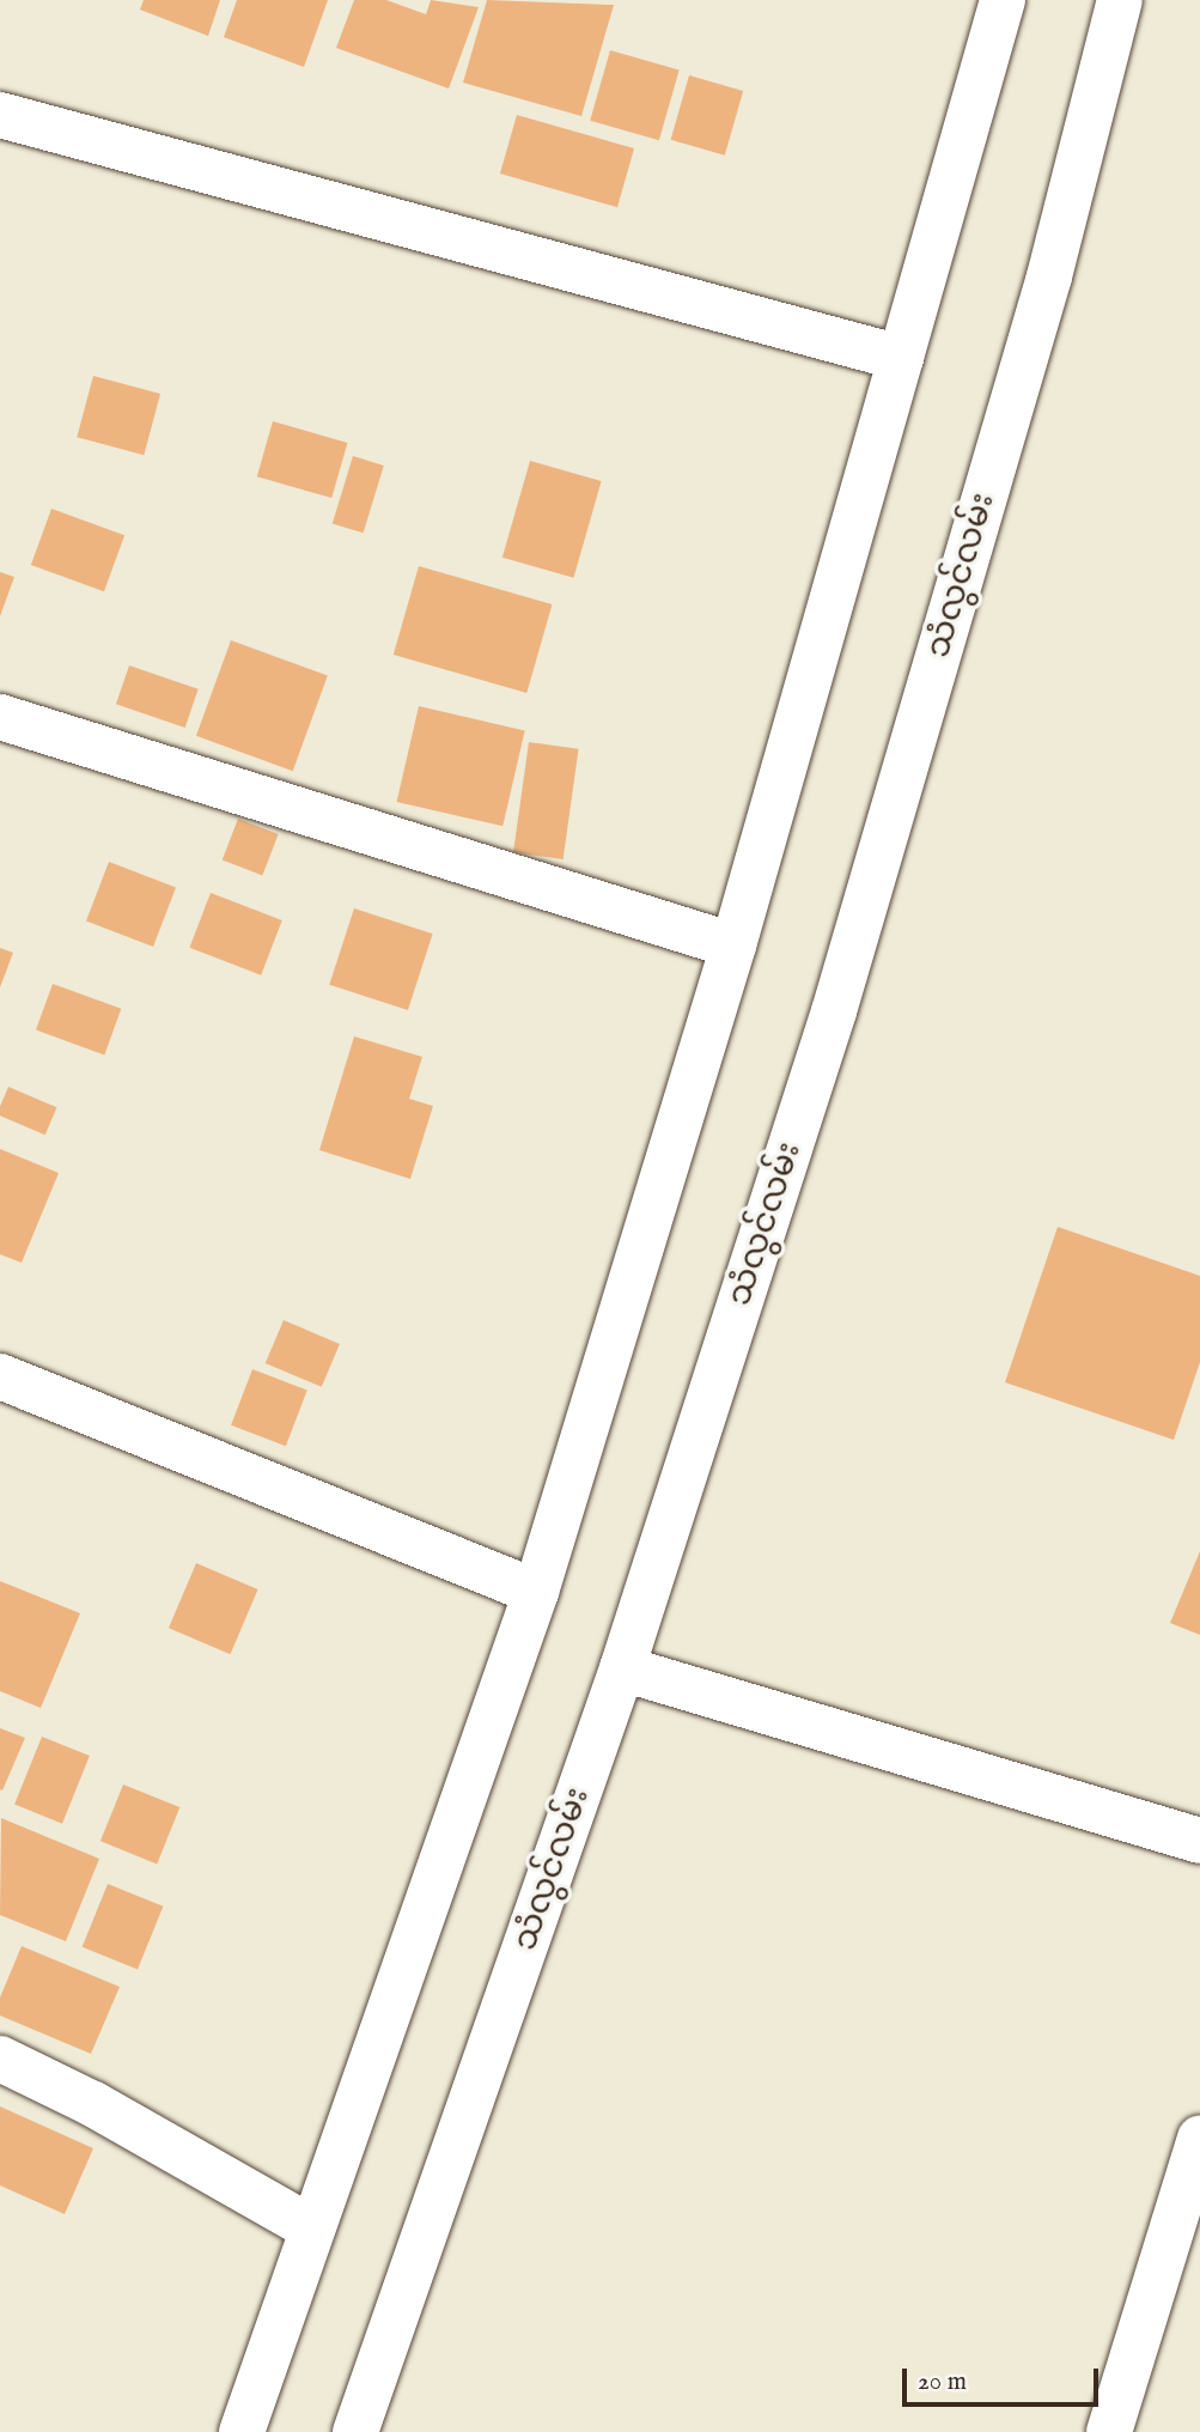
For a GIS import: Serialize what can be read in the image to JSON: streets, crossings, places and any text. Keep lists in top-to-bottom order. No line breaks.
{"streets":{"main road":["သံလွင်လမ်း"]},"scale_bar":"20 m"}
